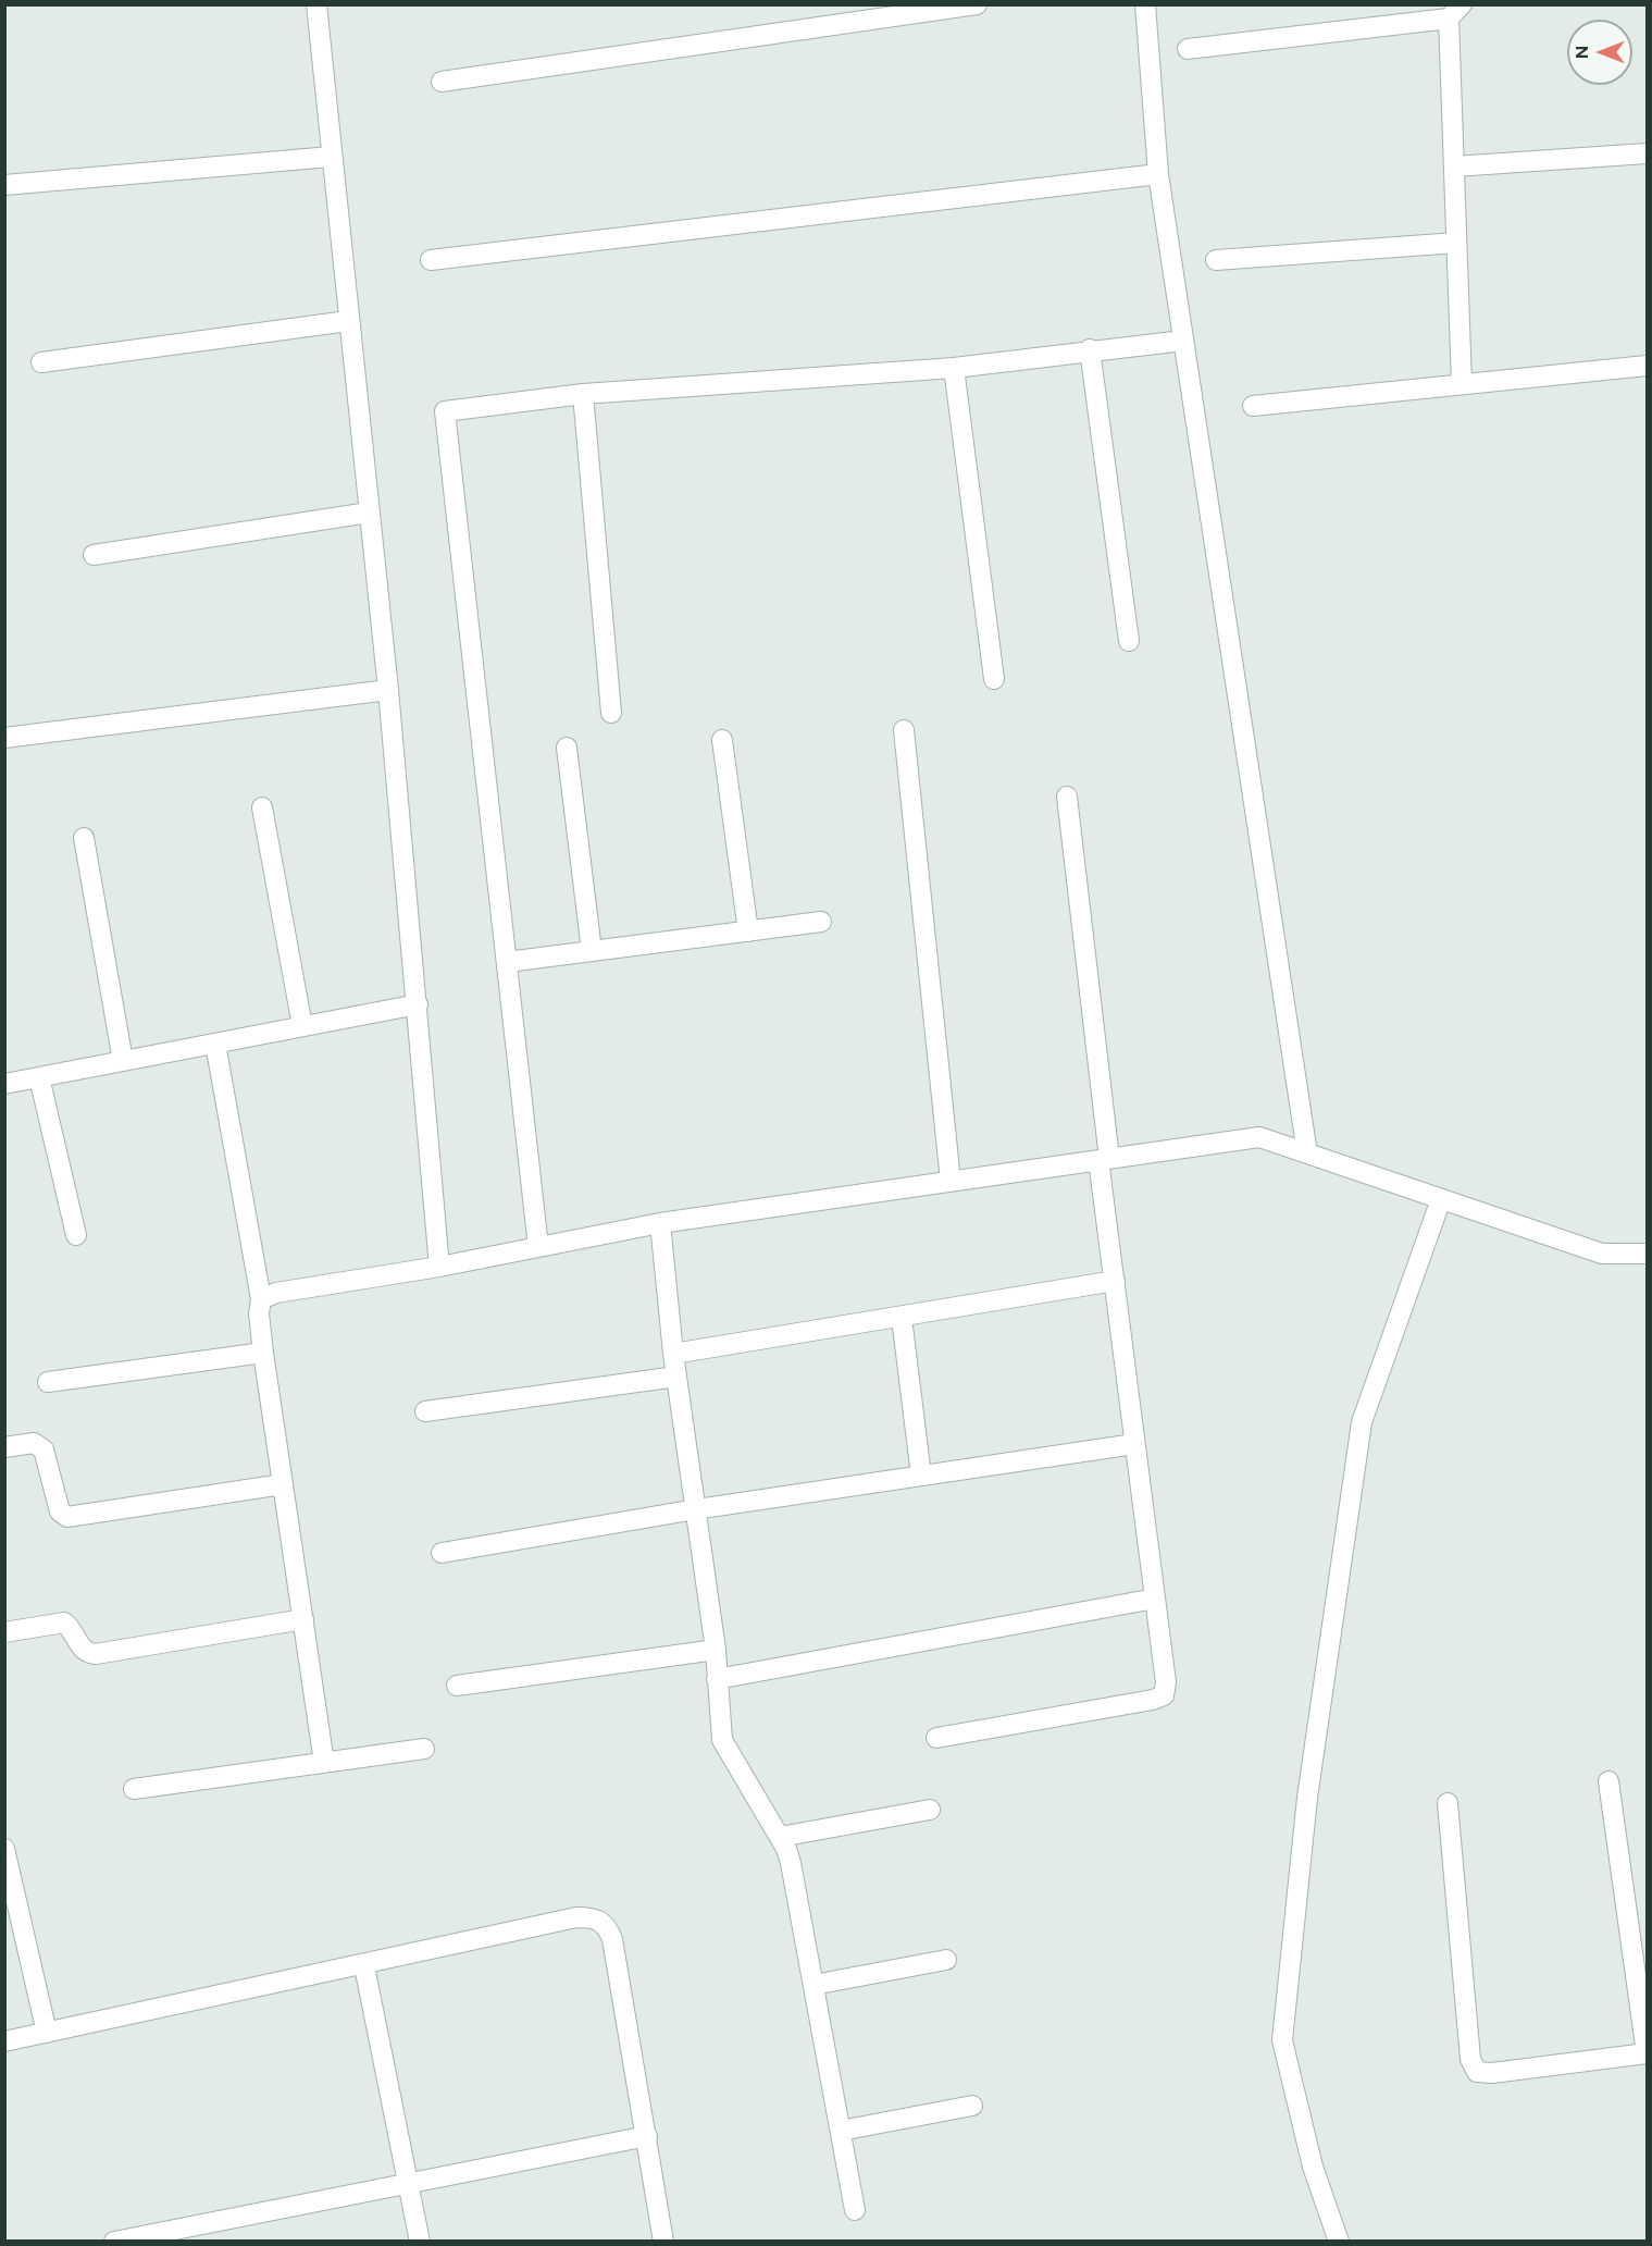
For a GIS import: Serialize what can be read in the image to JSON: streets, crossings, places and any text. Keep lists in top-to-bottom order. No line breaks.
{"north":"left"}
